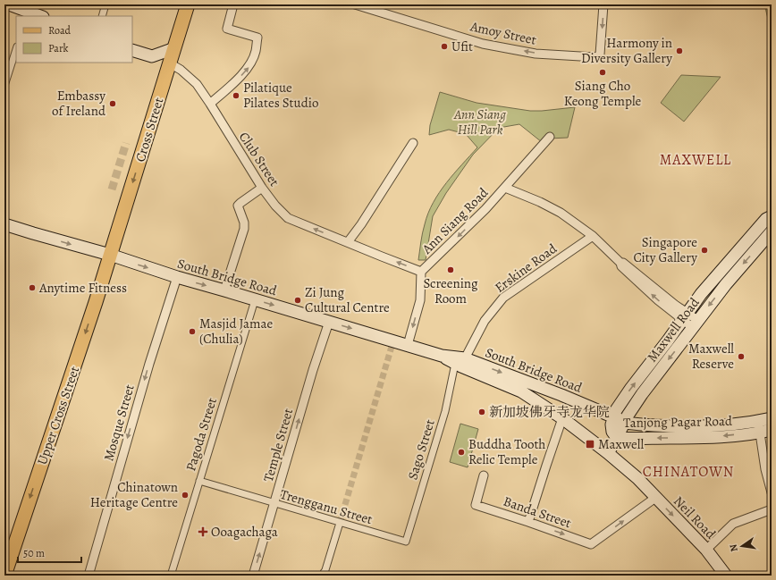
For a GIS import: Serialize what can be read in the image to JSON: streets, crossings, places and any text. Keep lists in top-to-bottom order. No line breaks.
{"streets":{"main road":["Cross Street","South Bridge Road","Maxwell Road","Upper Cross Street","Tanjong Pagar Road","Neil Road"],"street":["Amoy Street","Club Street","Ann Siang Road","Erskine Road","Mosque Street","Pagoda Street","Temple Street","Sago Street","Trengganu Street","Banda Street"]},"crossings":[["Cross Street","Club Street"],["Cross Street","South Bridge Road"],["Cross Street","Upper Cross Street"],["Club Street","Ann Siang Road"],["Ann Siang Road","Erskine Road"],["Ann Siang Road","Maxwell Road"],["Erskine Road","South Bridge Road"],["Erskine Road","Sago Street"],["South Bridge Road","Maxwell Road"],["South Bridge Road","Upper Cross Street"],["South Bridge Road","Tanjong Pagar Road"],["South Bridge Road","Mosque Street"],["South Bridge Road","Pagoda Street"],["South Bridge Road","Temple Street"],["South Bridge Road","Sago Street"],["South Bridge Road","Neil Road"],["Maxwell Road","Tanjong Pagar Road"],["Maxwell Road","Neil Road"],["Pagoda Street","Trengganu Street"],["Temple Street","Trengganu Street"],["Sago Street","Trengganu Street"],["Banda Street","Neil Road"]],"one_way":["Amoy Street","Cross Street","Club Street","Upper Cross Street","Mosque Street","Temple Street","Banda Street","Neil Road"],"districts":["MAXWELL","CHINATOWN"],"parks":["Ann Siang Hill Park"],"places":{"other":["Ufit","Harmony in Diversity Gallery","Siang Cho Keong Temple","Pilatique Pilates Studio","Embassy of Ireland","Singapore City Gallery","Screening Room","Anytime Fitness","Zi Jung Cultural Centre","Masjid Jamae (Chulia)","Maxwell Reserve","新加坡佛牙寺龙华院","Buddha Tooth Relic Temple","Chinatown Heritage Centre"],"transit":["Maxwell"],"health":["Ooagachaga"]},"legend":["Road","Park"],"scale_bar":"50 m","north":"left"}
